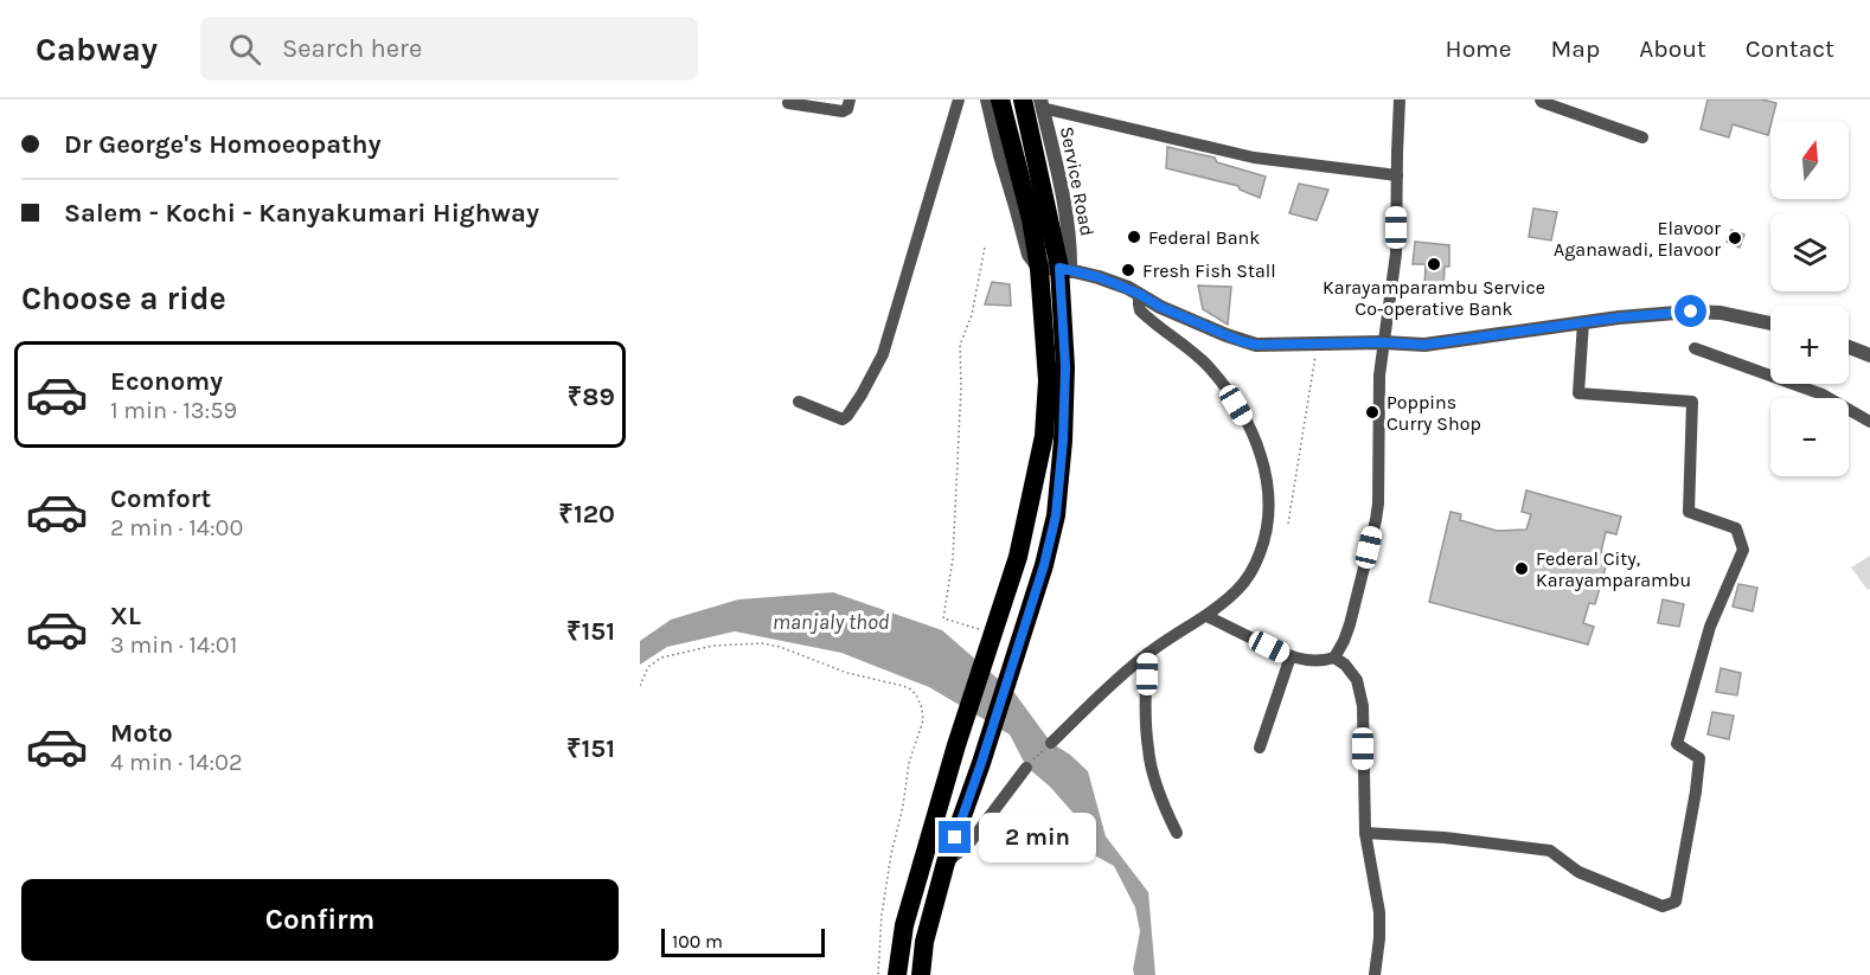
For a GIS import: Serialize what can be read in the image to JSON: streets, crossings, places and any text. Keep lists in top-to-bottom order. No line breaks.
{"streets":{"street":["Service Road"]},"water":["manjaly thod"],"places":["Federal Bank","Elavoor Aganawadi, Elavoor","Karayamparambu Service Co-operative Bank","Fresh Fish Stall","Poppins Curry Shop","Federal City, Karayamparambu"],"scale_bar":"100 m","north":"top","page":{"header":"Cabway","search":"Search here","nav":["Home","Map","About","Contact"],"banner":["Dr George's Homoeopathy","Salem - Kochi - Kanyakumari Highway"],"map_buttons":["+","−"],"heading":"Choose a ride","list":[{"name":"Economy","note":"1 min · 13:59","value":"₹89"},{"name":"Comfort","note":"2 min · 14:00","value":"₹120"},{"name":"XL","note":"3 min · 14:01","value":"₹151"},{"name":"Moto","note":"4 min · 14:02","value":"₹151"}],"bubble":"2 min","buttons":"Confirm","scale":"100 m"}}
